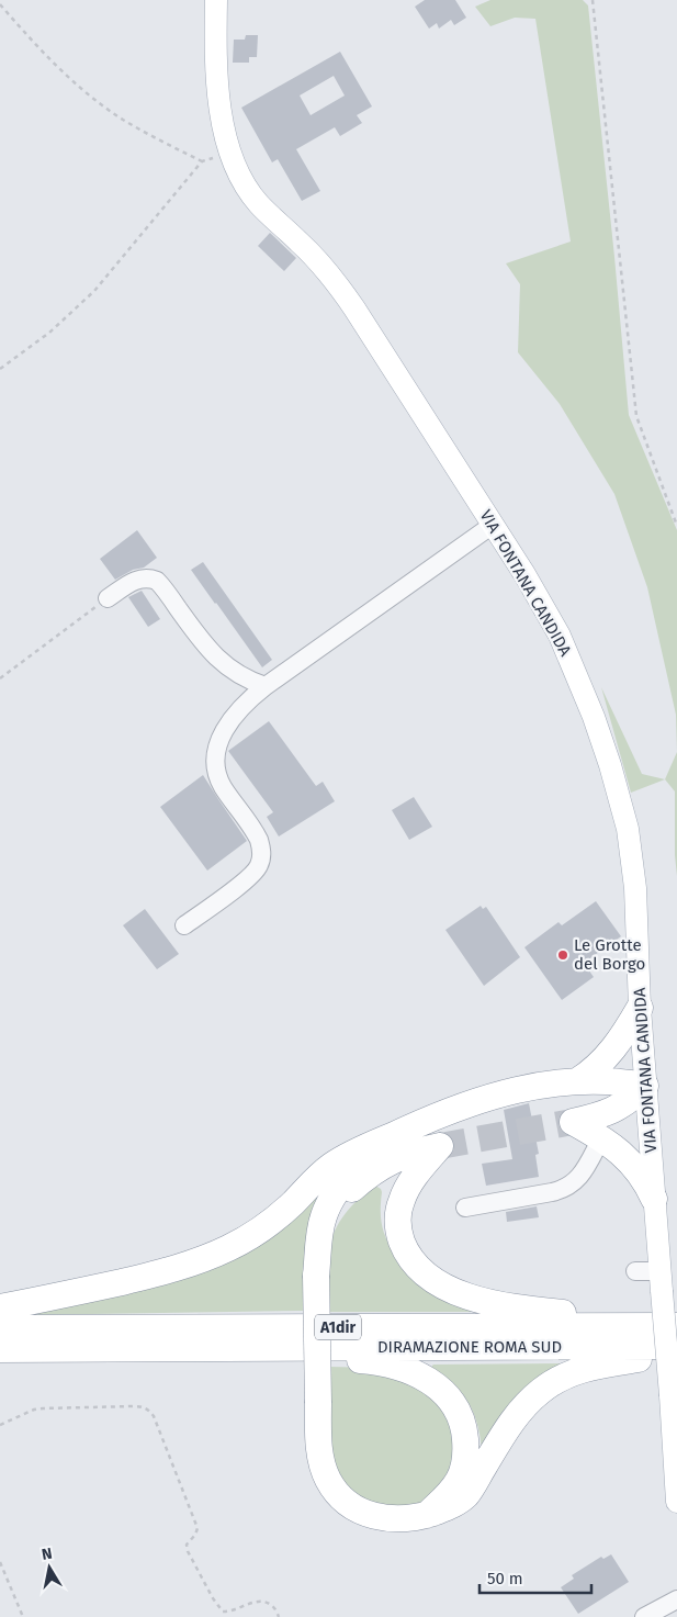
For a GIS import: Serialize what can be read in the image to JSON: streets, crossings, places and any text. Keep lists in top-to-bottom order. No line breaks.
{"streets":{"highway":["A1dir","DIRAMAZIONE ROMA SUD"],"main road":["VIA FONTANA CANDIDA"]},"places":["Le Grotte del Borgo"],"scale_bar":"50 m","north":"top"}
